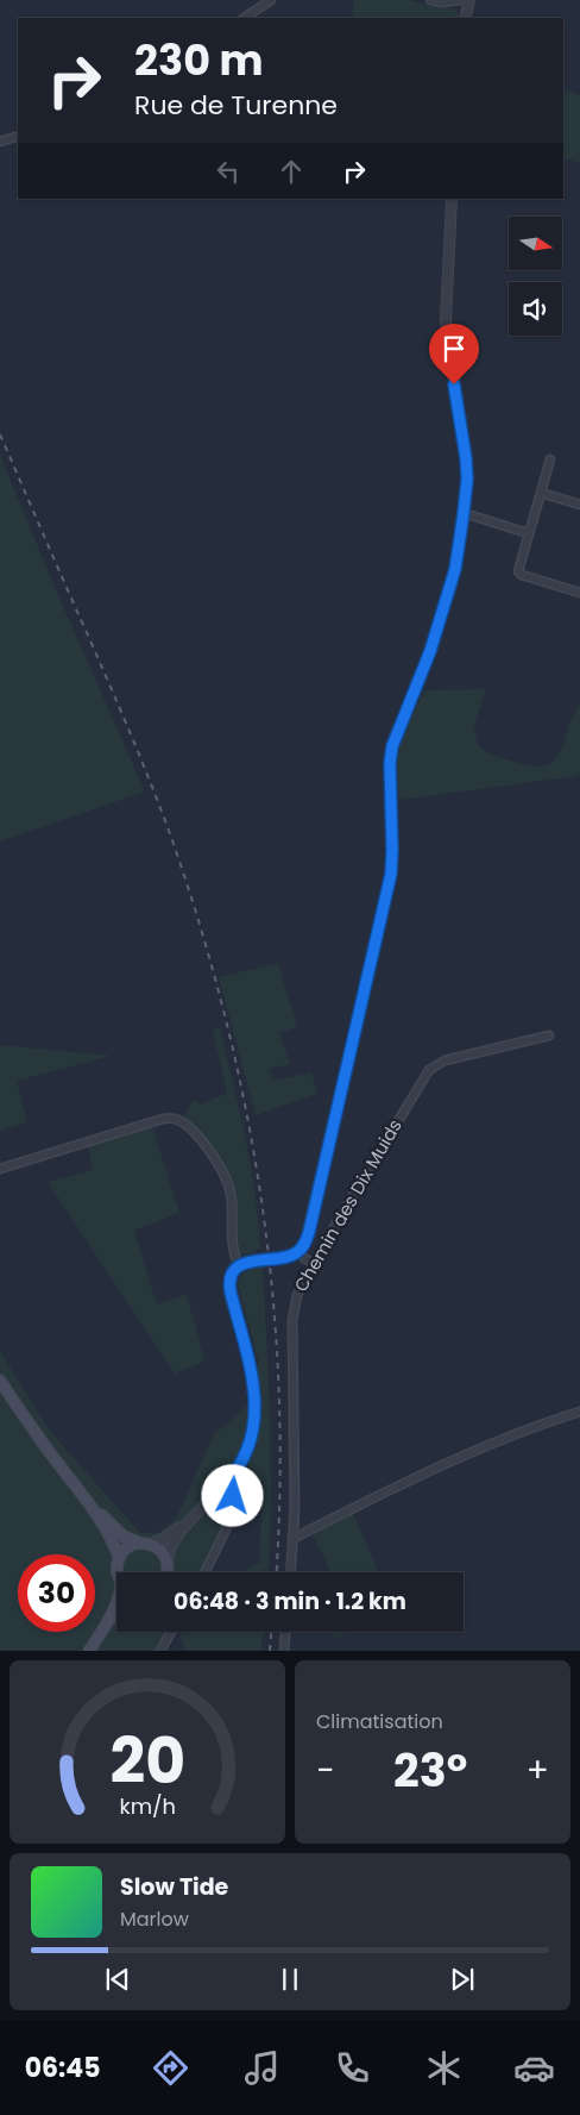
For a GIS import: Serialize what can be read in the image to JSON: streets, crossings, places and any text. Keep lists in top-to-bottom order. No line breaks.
{"streets":{"street":["Chemin des Dix Muids"]},"north":"right","page":{"turn":["230 m","Rue de Turenne"],"limit":"30","trip":"06:48 · 3 min · 1.2 km","tile":"Climatisation","heat":["−","23°","+"],"song":["Slow Tide","Marlow"],"tabs":"06:45","gauge":["20","km/h"]}}
